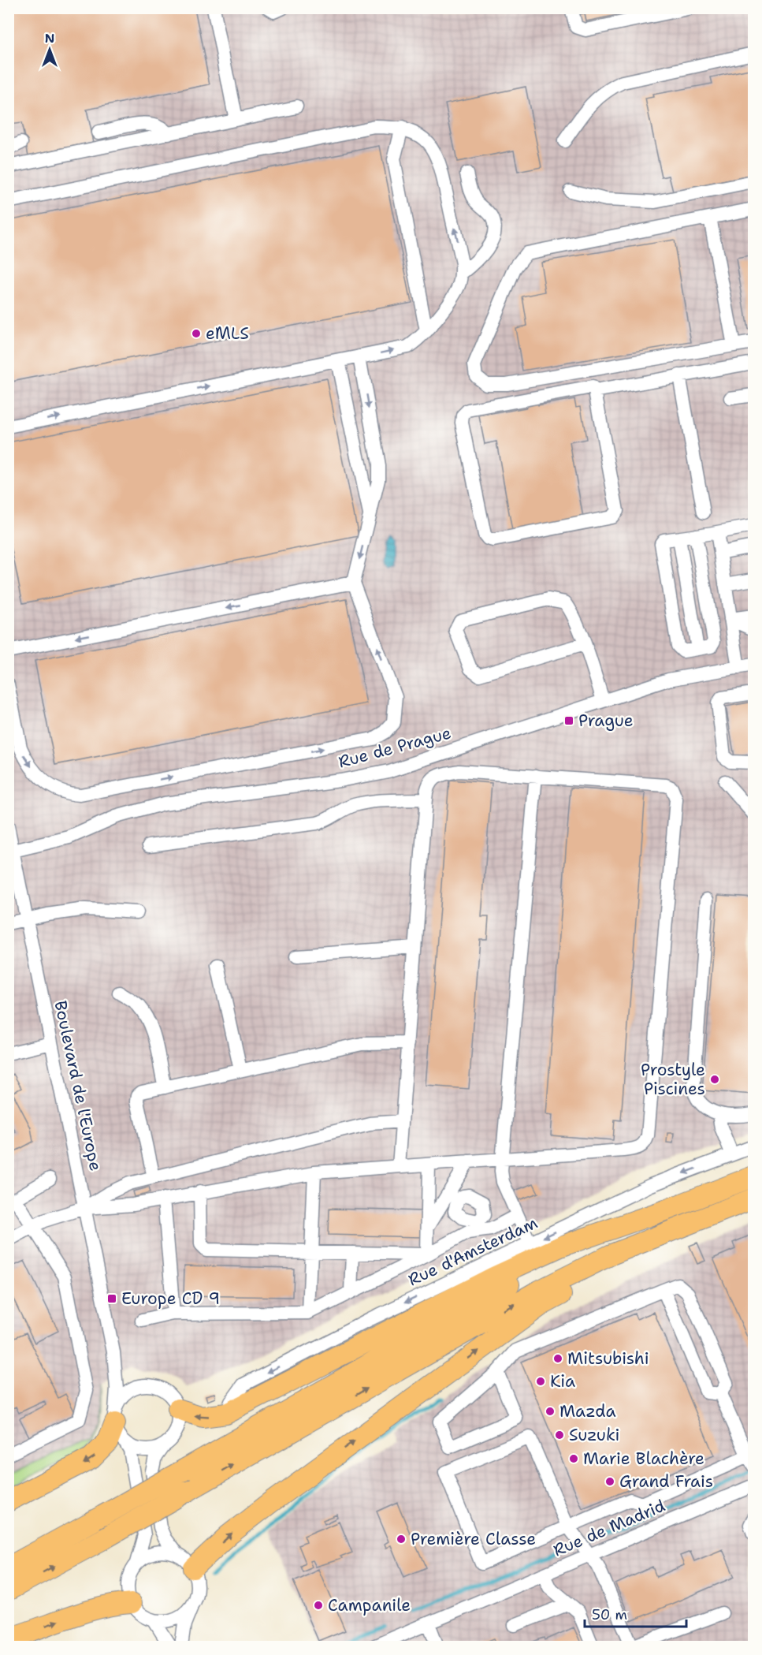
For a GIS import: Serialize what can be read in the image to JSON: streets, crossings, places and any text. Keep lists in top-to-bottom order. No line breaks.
{"streets":{"street":["Rue de Prague","Boulevard de l'Europe","Rue d'Amsterdam","Rue de Madrid"]},"crossings":[["Rue de Prague","Boulevard de l'Europe"]],"places":{"other":["eMLS","Prostyle Piscines","Mitsubishi","Kia","Mazda","Suzuki","Marie Blachère","Grand Frais","Première Classe","Campanile"],"transit":["Prague","Europe CD 9"]},"scale_bar":"50 m","north":"top"}
